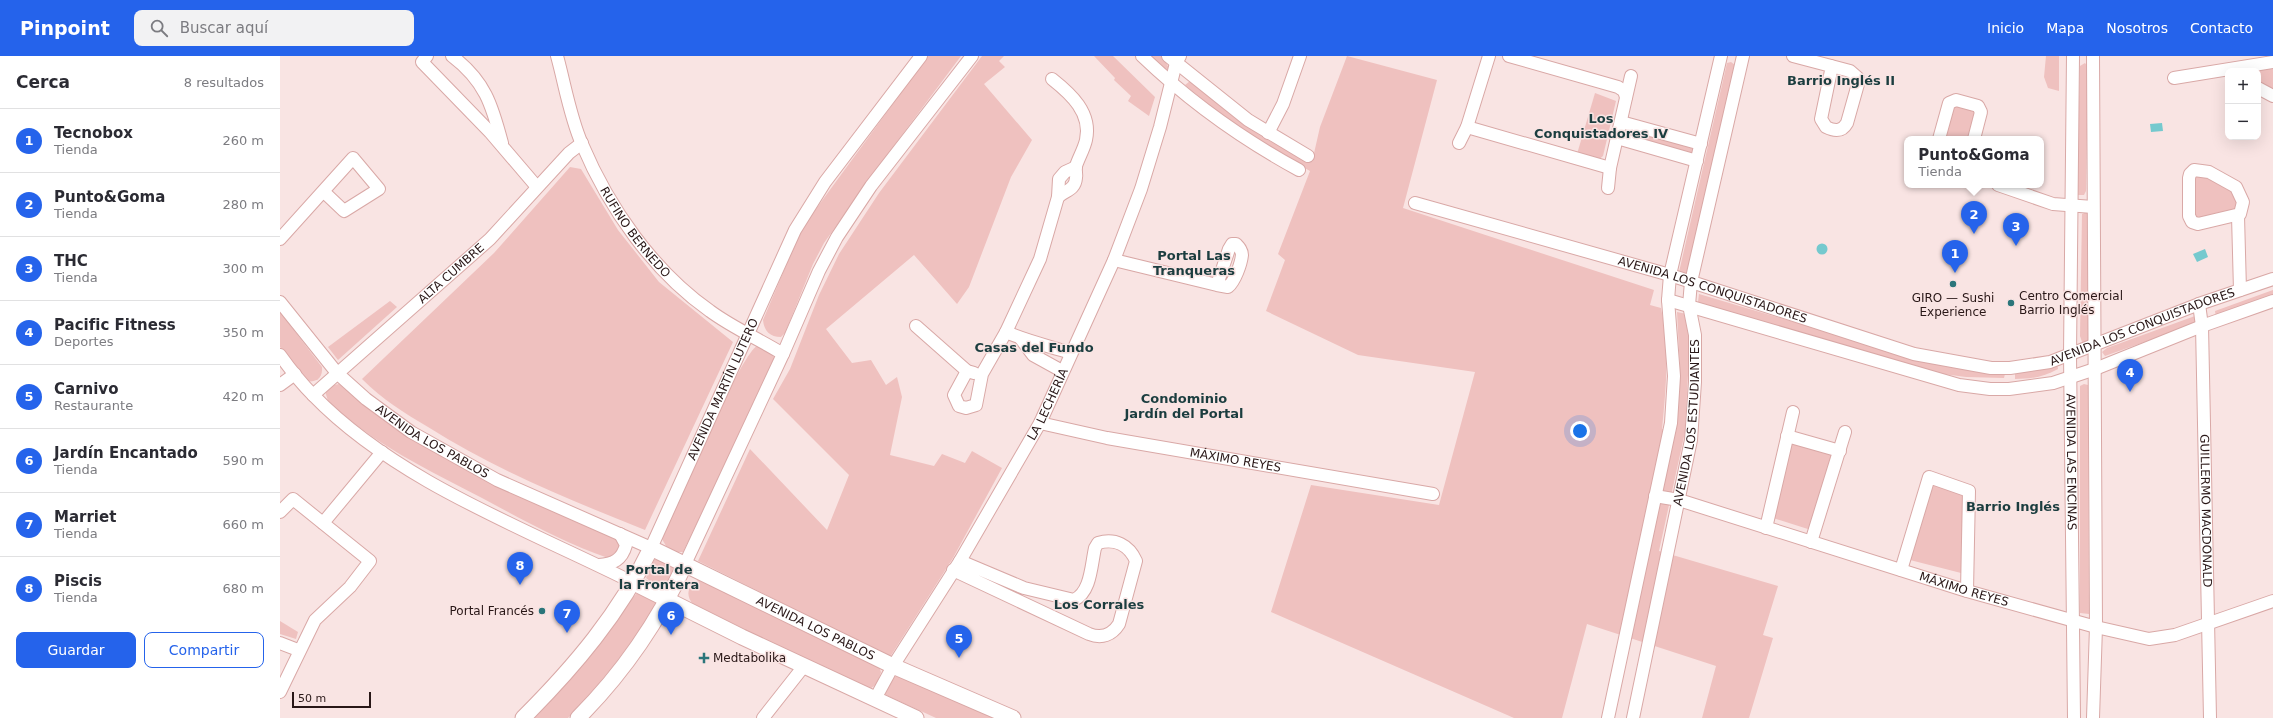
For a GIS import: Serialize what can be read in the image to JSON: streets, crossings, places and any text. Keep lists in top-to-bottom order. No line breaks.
{"streets":{"main road":["AVENIDA MARTÍN LUTERO","AVENIDA LOS PABLOS"],"street":["RUFINO BERNEDO","ALTA CUMBRE","AVENIDA LOS CONQUISTADORES","LA LECHERÍA","AVENIDA LOS ESTUDIANTES","MÁXIMO REYES","AVENIDA LAS ENCINAS","GUILLERMO MACDONALD"]},"crossings":[["RUFINO BERNEDO","ALTA CUMBRE"],["RUFINO BERNEDO","AVENIDA MARTÍN LUTERO"],["ALTA CUMBRE","AVENIDA LOS PABLOS"],["AVENIDA LOS CONQUISTADORES","AVENIDA LOS ESTUDIANTES"],["AVENIDA LOS CONQUISTADORES","AVENIDA LAS ENCINAS"],["AVENIDA LOS CONQUISTADORES","GUILLERMO MACDONALD"],["AVENIDA MARTÍN LUTERO","AVENIDA LOS PABLOS"],["LA LECHERÍA","AVENIDA LOS PABLOS"],["LA LECHERÍA","MÁXIMO REYES"],["AVENIDA LOS ESTUDIANTES","MÁXIMO REYES"],["MÁXIMO REYES","AVENIDA LAS ENCINAS"],["MÁXIMO REYES","GUILLERMO MACDONALD"]],"districts":["Barrio Inglés II","Los Conquistadores IV","Portal Las Tranqueras","Casas del Fundo","Condominio Jardín del Portal","Barrio Inglés","Portal de la Frontera","Los Corrales"],"places":{"other":["GIRO — Sushi Experience","Centro Comercial Barrio Inglés","Portal Francés"],"health":["Medtabolika"]},"scale_bar":"50 m","page":{"header":"Pinpoint","search":"Buscar aquí","nav":["Inicio","Mapa","Nosotros","Contacto"],"heading":["Cerca","8 resultados"],"map_buttons":["+","−"],"list":[{"mark":"1","name":"Tecnobox","note":"Tienda","value":"260 m"},{"mark":"2","name":"Punto&Goma","note":"Tienda","value":"280 m"},{"mark":"3","name":"THC","note":"Tienda","value":"300 m"},{"mark":"4","name":"Pacific Fitness","note":"Deportes","value":"350 m"},{"mark":"5","name":"Carnivo","note":"Restaurante","value":"420 m"},{"mark":"6","name":"Jardín Encantado","note":"Tienda","value":"590 m"},{"mark":"7","name":"Marriet","note":"Tienda","value":"660 m"},{"mark":"8","name":"Piscis","note":"Tienda","value":"680 m"}],"popup":["Punto&Goma","Tienda"],"pins":["2","3","1","4","8","7","6","5"],"buttons":["Guardar","Compartir"],"scale":"50 m"}}
